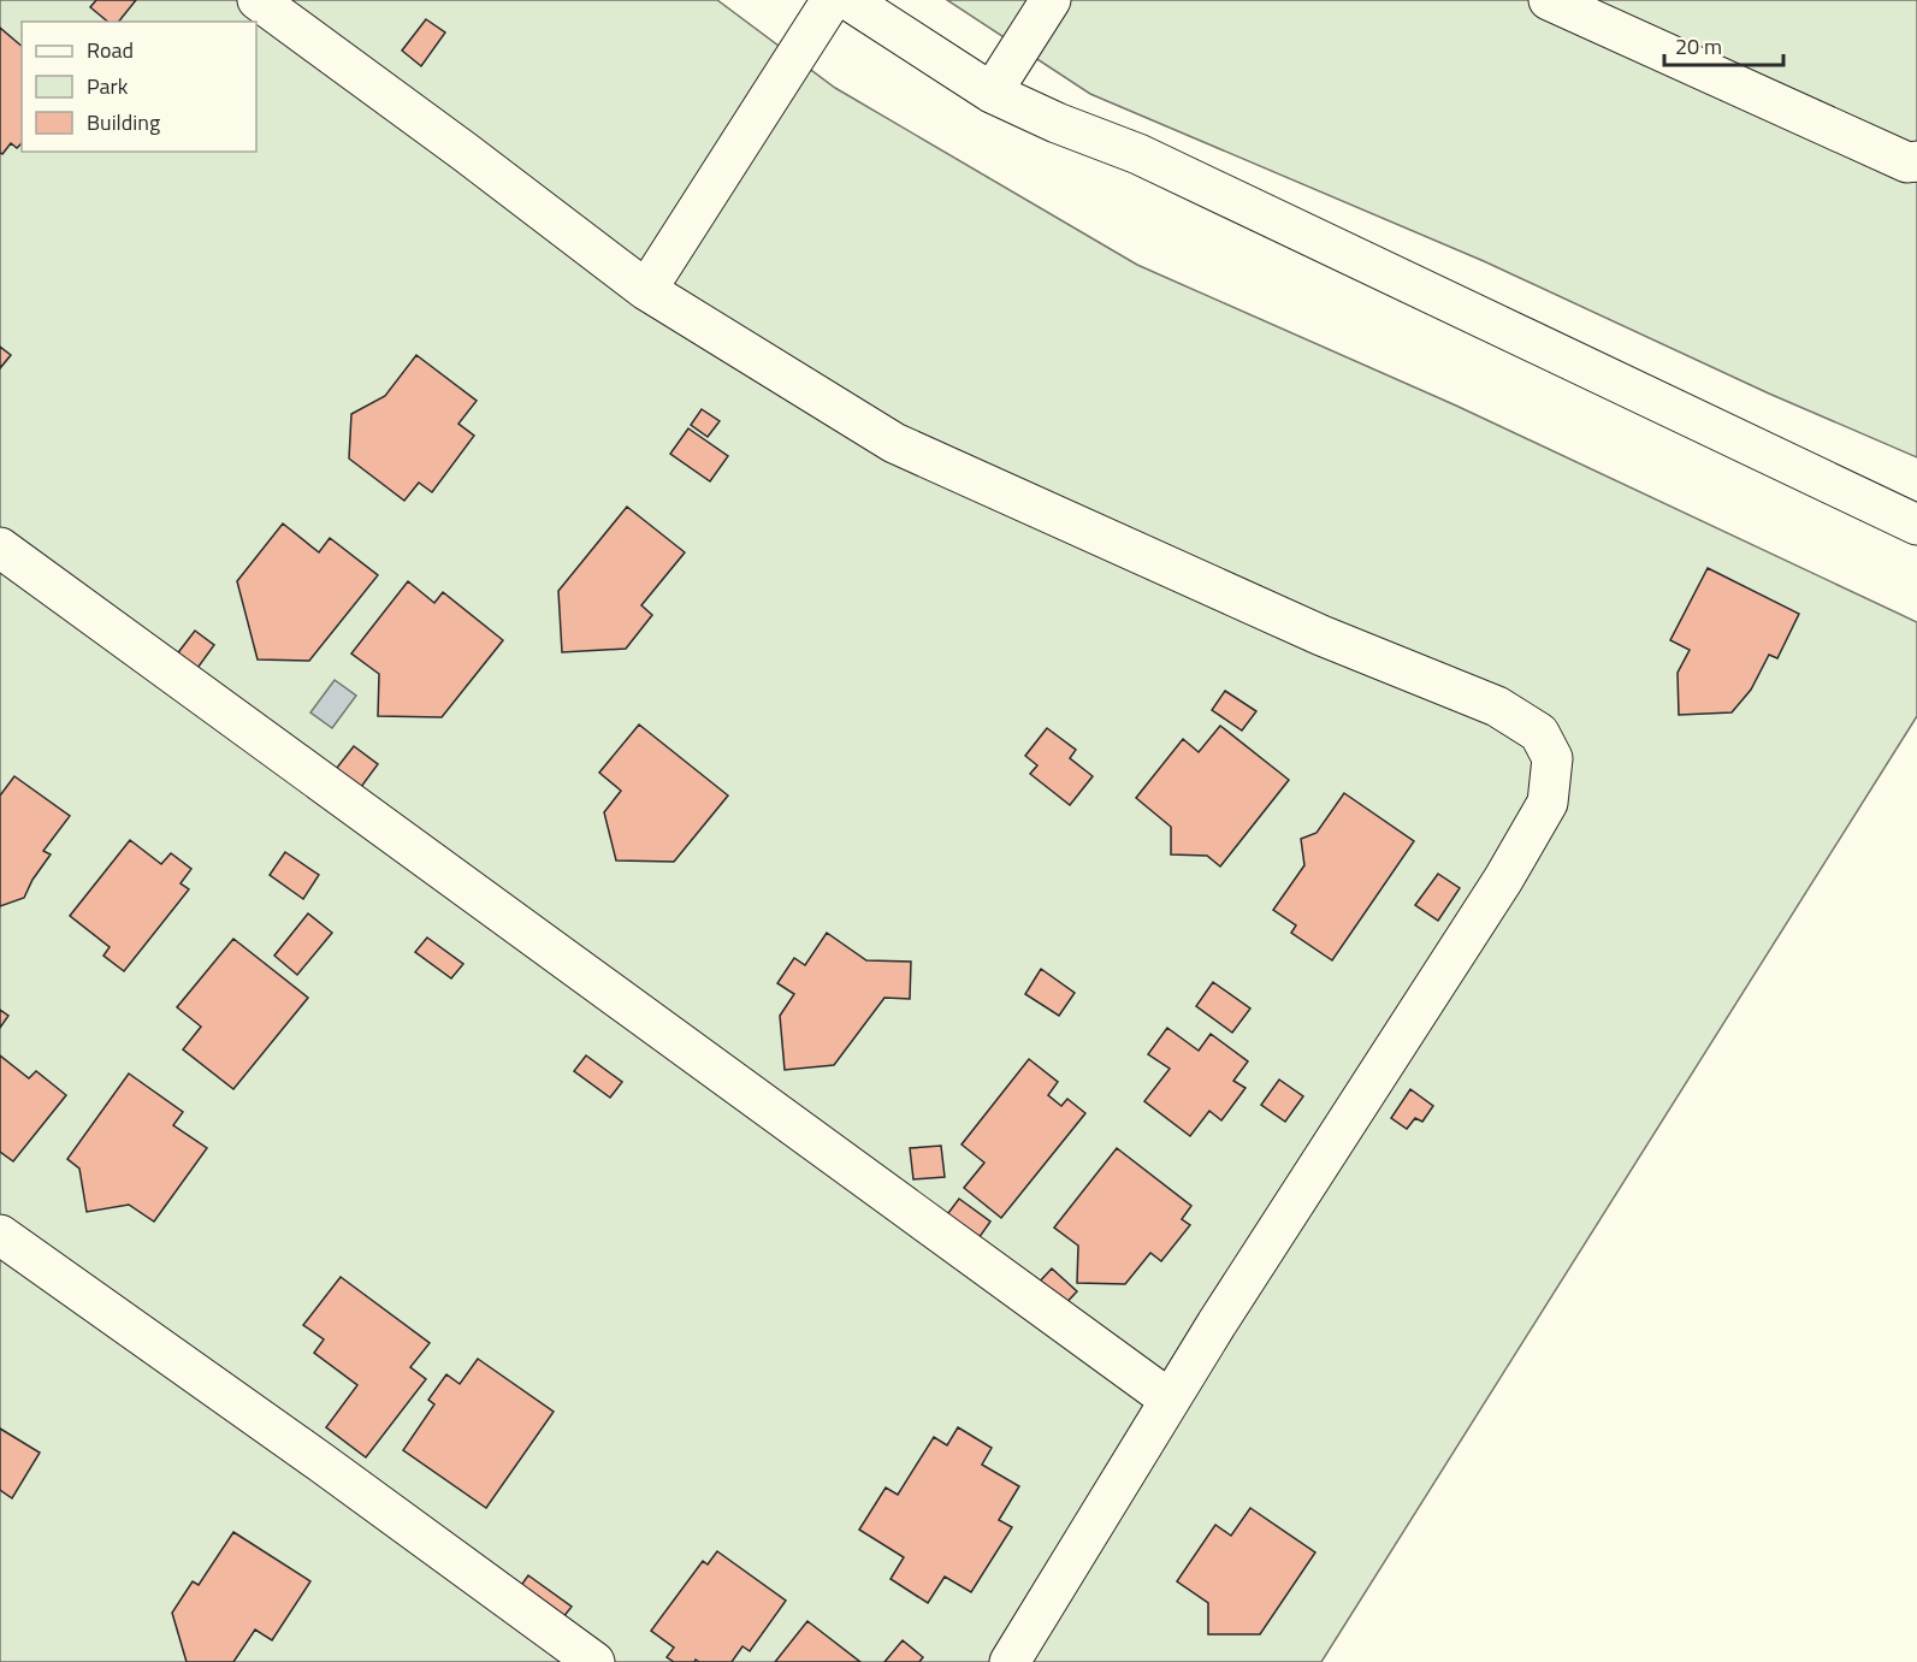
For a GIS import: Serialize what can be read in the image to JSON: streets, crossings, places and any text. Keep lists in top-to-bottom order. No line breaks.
{"legend":["Road","Park","Building"],"scale_bar":"20 m"}
